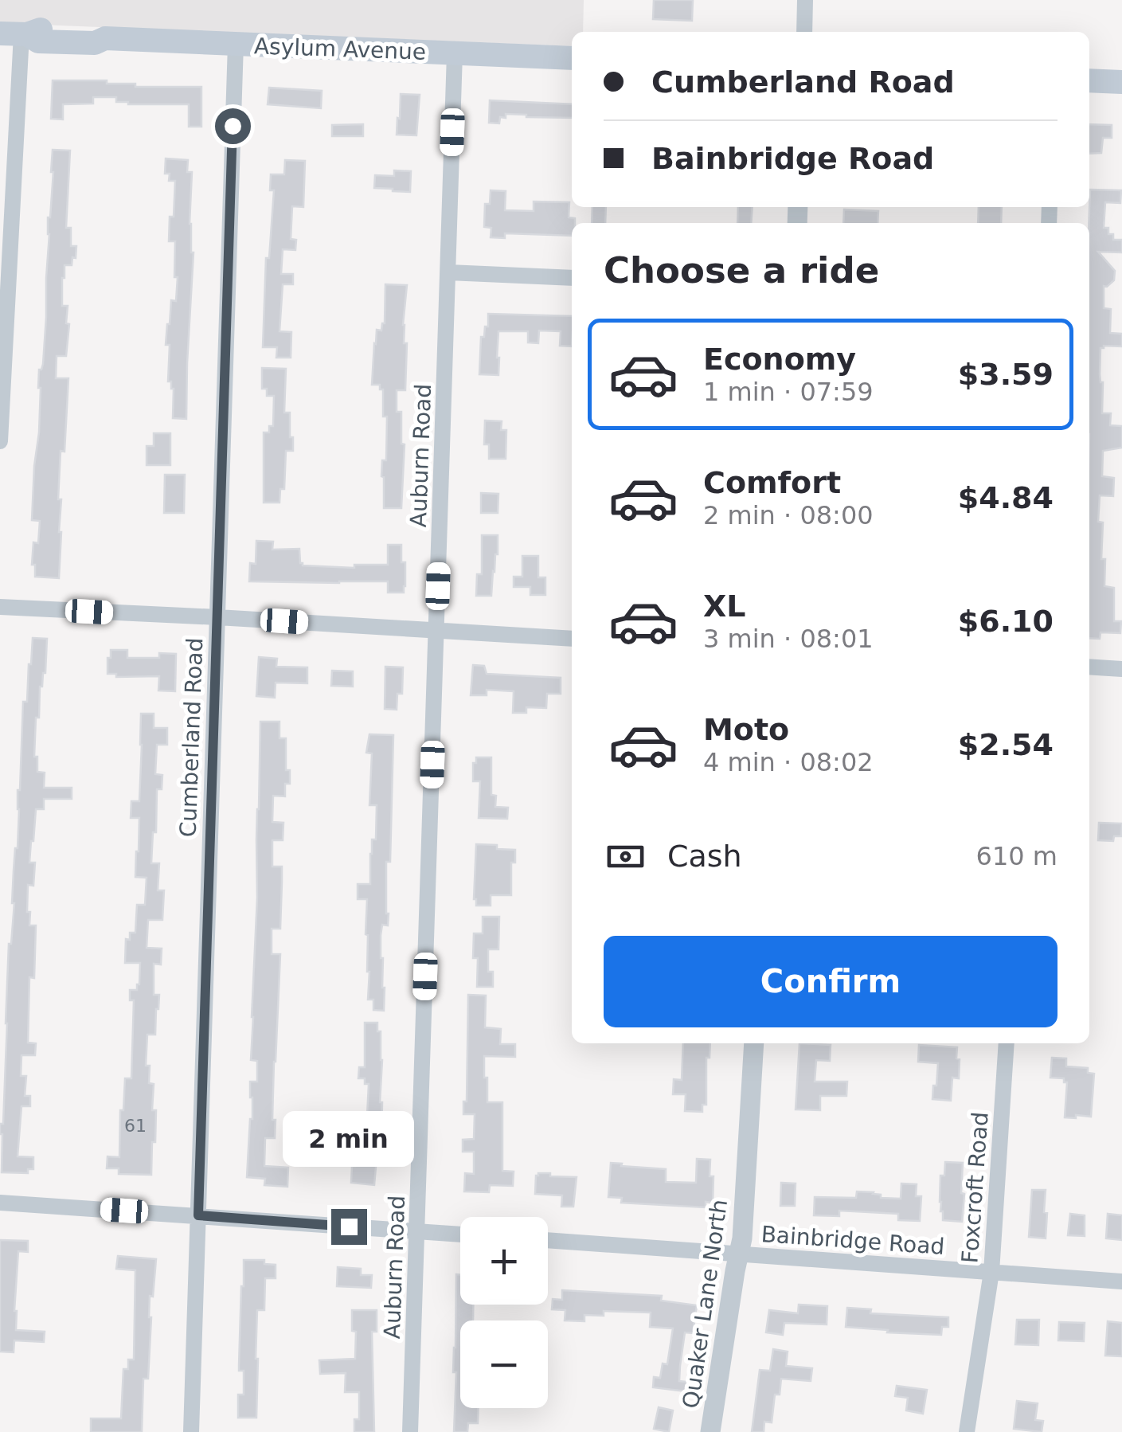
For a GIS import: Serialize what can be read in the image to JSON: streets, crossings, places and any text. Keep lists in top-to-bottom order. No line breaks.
{"streets":{"main road":["Asylum Avenue"],"street":["Auburn Road","Cumberland Road","Foxcroft Road","Bainbridge Road","Quaker Lane North"]},"crossings":[["Asylum Avenue","Auburn Road"],["Asylum Avenue","Cumberland Road"],["Foxcroft Road","Bainbridge Road"],["Bainbridge Road","Quaker Lane North"]],"house_numbers":["61"],"page":{"banner":["Cumberland Road","Bainbridge Road"],"heading":"Choose a ride","list":[{"name":"Economy","note":"1 min · 07:59","value":"$3.59"},{"name":"Comfort","note":"2 min · 08:00","value":"$4.84"},{"name":"XL","note":"3 min · 08:01","value":"$6.10"},{"name":"Moto","note":"4 min · 08:02","value":"$2.54"}],"pay":["Cash","610 m"],"buttons":"Confirm","bubble":"2 min","map_buttons":["+","−"]}}
